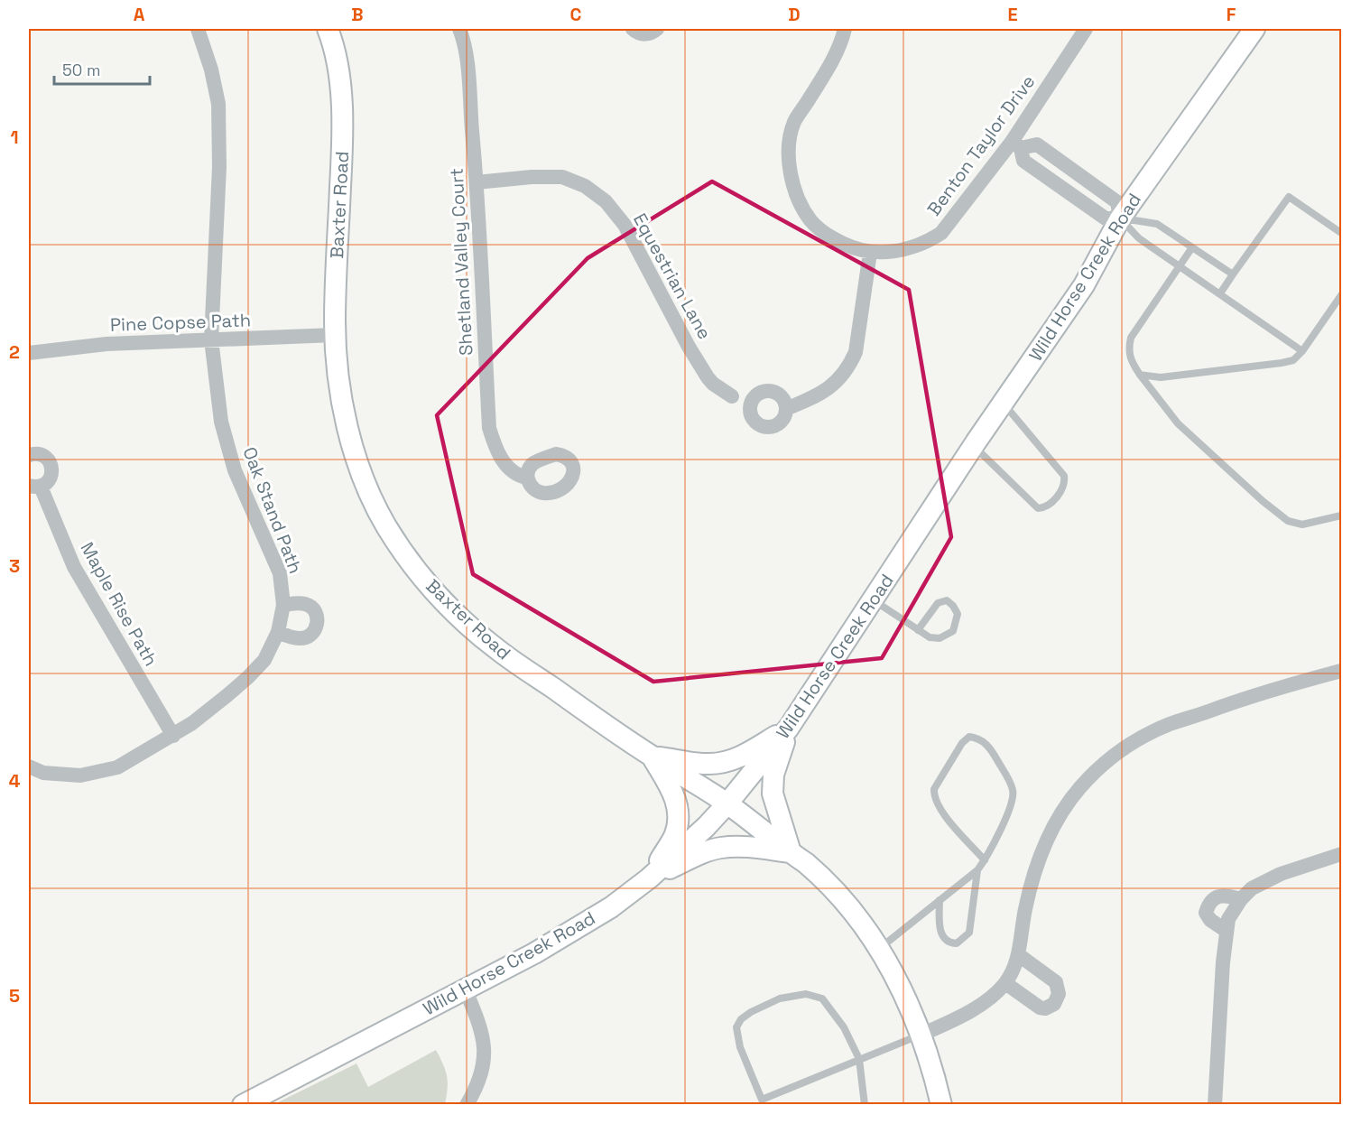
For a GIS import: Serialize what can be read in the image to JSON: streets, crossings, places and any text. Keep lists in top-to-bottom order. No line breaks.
{"streets":{"main road":["Baxter Road","Wild Horse Creek Road"],"street":["Benton Taylor Drive","Shetland Valley Court","Equestrian Lane","Pine Copse Path","Oak Stand Path","Maple Rise Path"]},"crossings":[["Baxter Road","Wild Horse Creek Road"],["Baxter Road","Pine Copse Path"],["Shetland Valley Court","Equestrian Lane"],["Pine Copse Path","Oak Stand Path"],["Oak Stand Path","Maple Rise Path"]],"scale_bar":"50 m","grid":{"columns":["A","B","C","D","E","F"],"rows":["1","2","3","4","5"]}}
